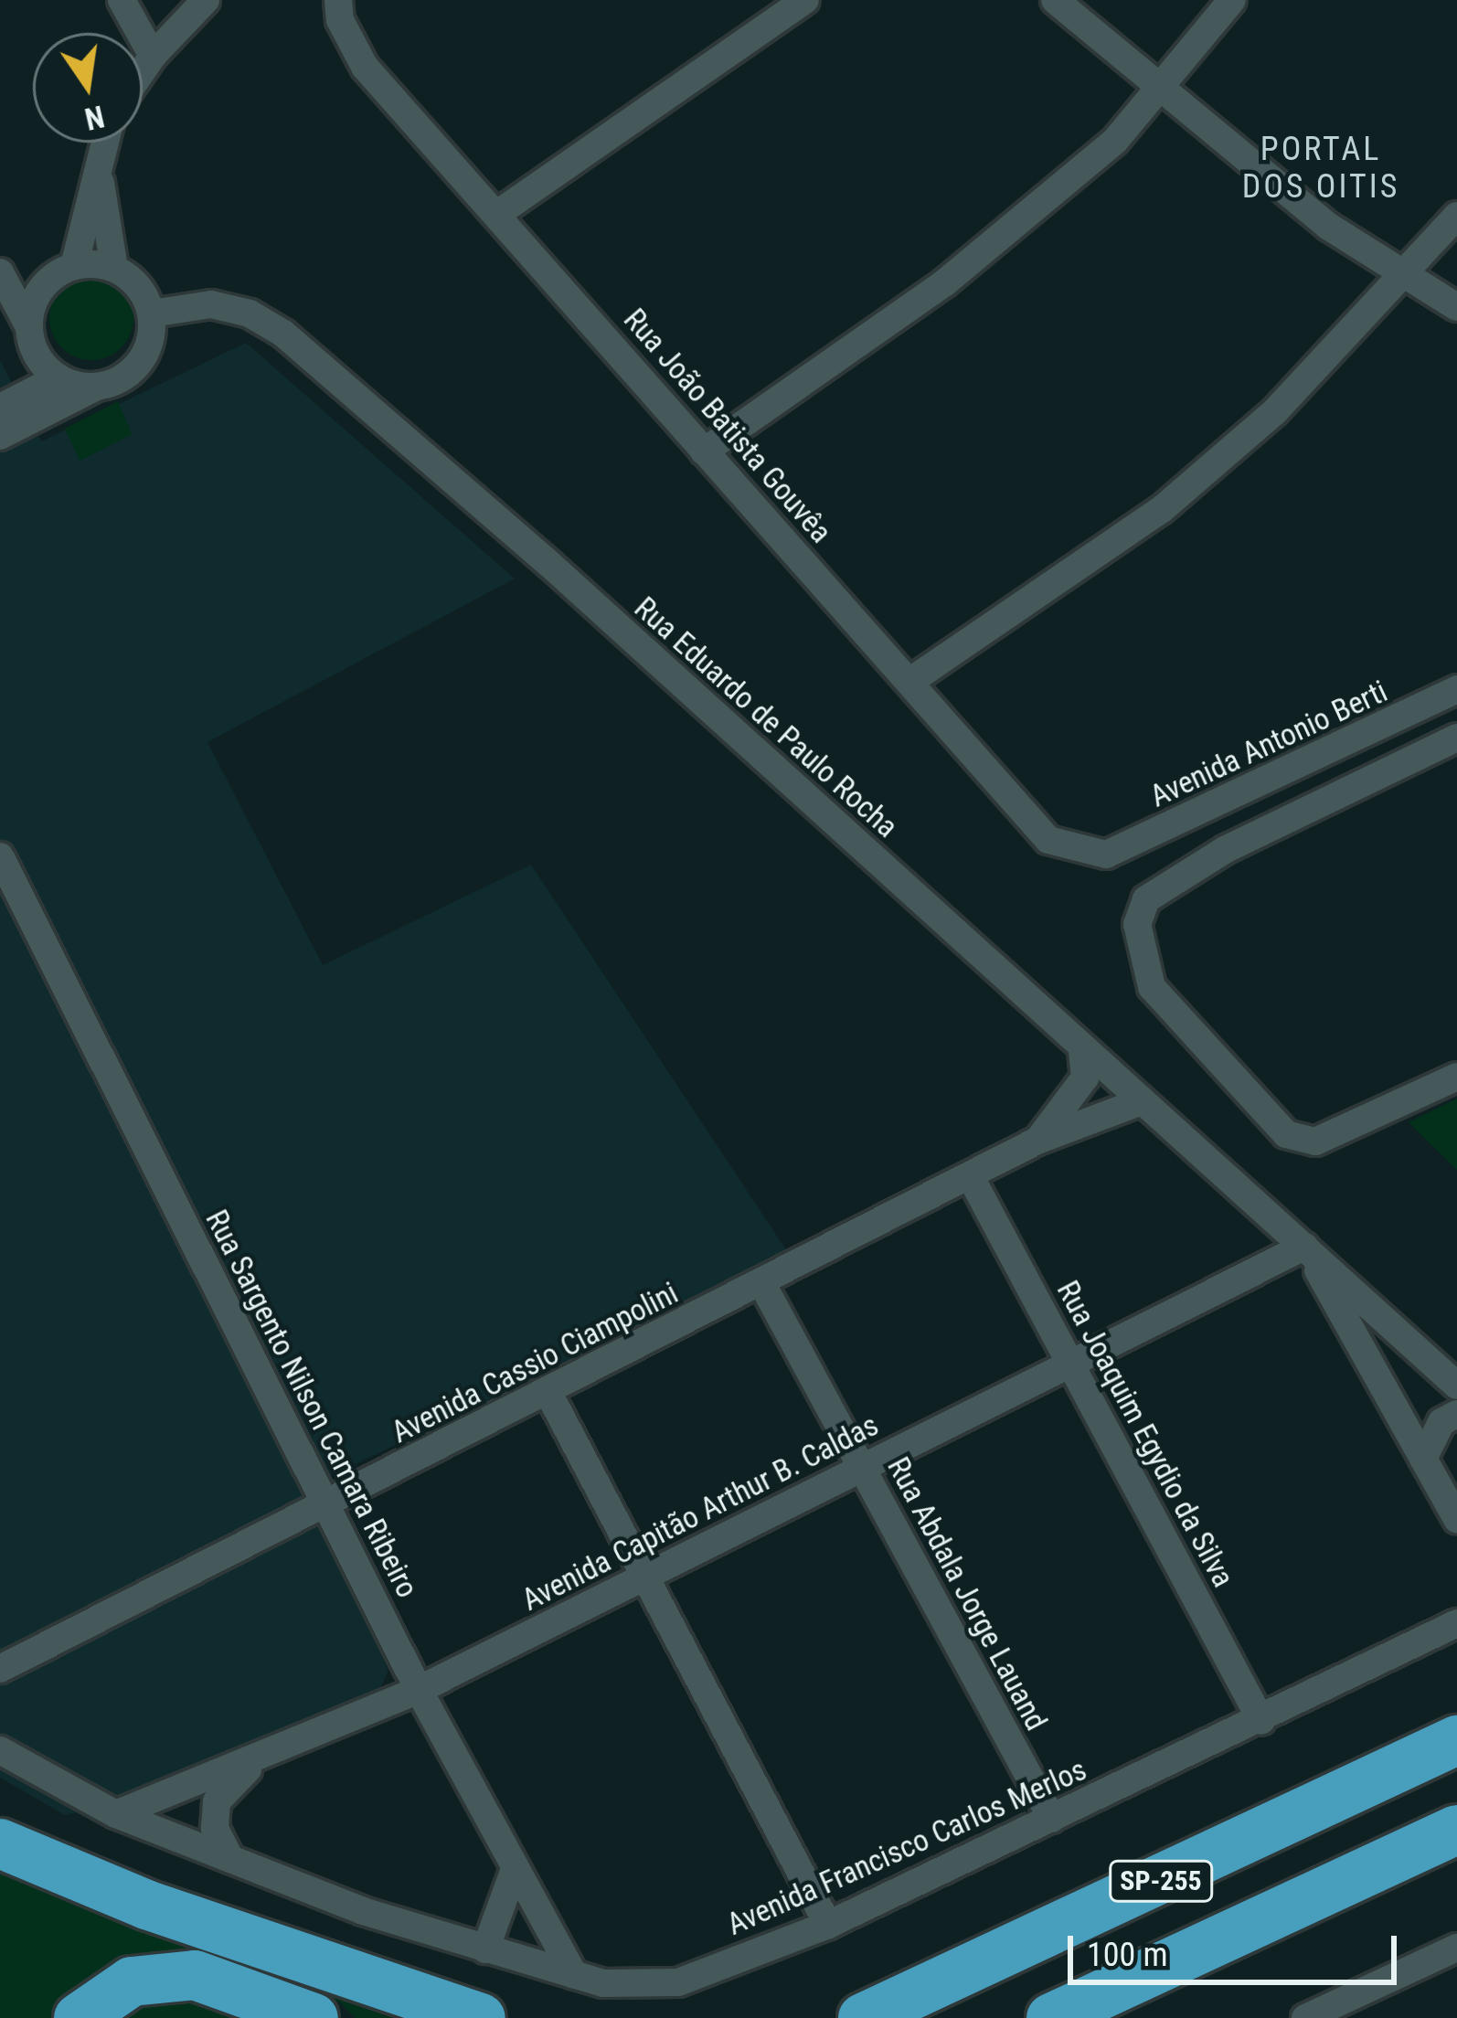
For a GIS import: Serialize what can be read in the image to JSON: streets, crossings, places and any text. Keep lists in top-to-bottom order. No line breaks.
{"streets":{"highway":["SP-255"],"street":["Rua João Batista Gouvêa","Rua Eduardo de Paulo Rocha","Avenida Antonio Berti","Avenida Cassio Ciampolini","Rua Sargento Nilson Camara Ribeiro","Rua Joaquim Egydio da Silva","Avenida Capitão Arthur B. Caldas","Rua Abdala Jorge Lauand","Avenida Francisco Carlos Merlos"]},"crossings":[["Rua João Batista Gouvêa","Avenida Antonio Berti"],["Rua Eduardo de Paulo Rocha","Avenida Capitão Arthur B. Caldas"],["Avenida Cassio Ciampolini","Rua Sargento Nilson Camara Ribeiro"],["Avenida Cassio Ciampolini","Rua Joaquim Egydio da Silva"],["Avenida Cassio Ciampolini","Rua Abdala Jorge Lauand"],["Rua Sargento Nilson Camara Ribeiro","Avenida Capitão Arthur B. Caldas"],["Rua Sargento Nilson Camara Ribeiro","Avenida Francisco Carlos Merlos"],["Rua Joaquim Egydio da Silva","Avenida Capitão Arthur B. Caldas"],["Rua Joaquim Egydio da Silva","Avenida Francisco Carlos Merlos"],["Avenida Capitão Arthur B. Caldas","Rua Abdala Jorge Lauand"],["Avenida Capitão Arthur B. Caldas","Avenida Francisco Carlos Merlos"],["Rua Abdala Jorge Lauand","Avenida Francisco Carlos Merlos"]],"districts":["PORTAL DOS OITIS"],"scale_bar":"100 m","north":"bottom"}
